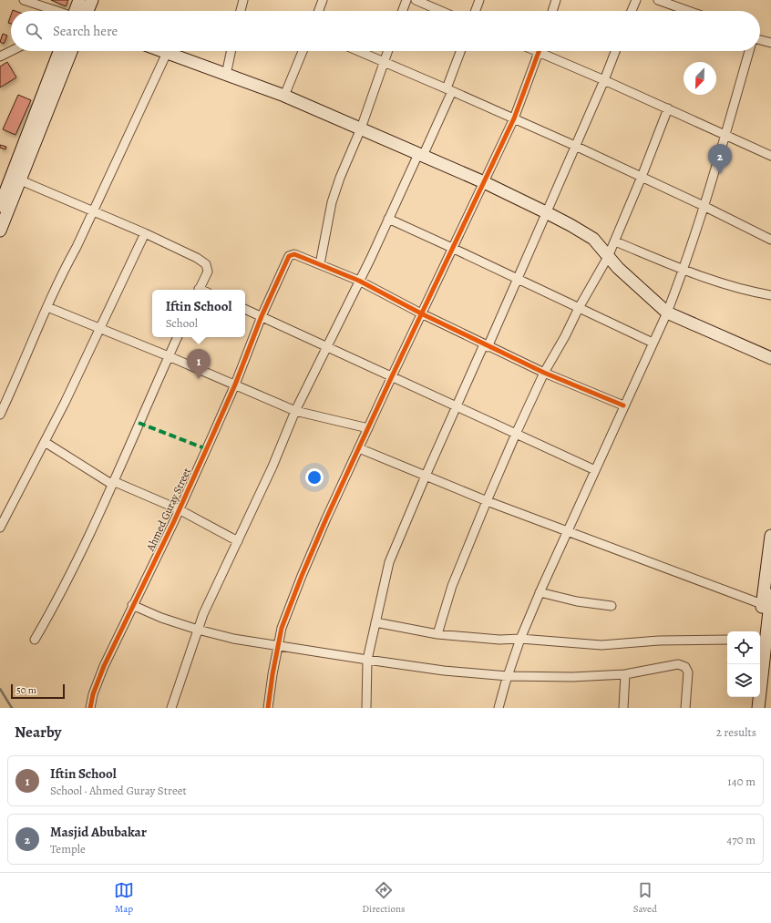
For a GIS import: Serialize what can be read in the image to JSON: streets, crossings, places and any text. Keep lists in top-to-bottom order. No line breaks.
{"streets":{"street":["Ahmed Guray Street"]},"scale_bar":"50 m","north":"bottom left","page":{"search":"Search here","pins":["2","1"],"popup":["Iftin School","School"],"scale":"50 m","heading":["Nearby","2 results"],"list":[{"mark":"1","name":"Iftin School","note":"School · Ahmed Guray Street","value":"140 m"},{"mark":"2","name":"Masjid Abubakar","note":"Temple","value":"470 m"}],"nav":["Map","Directions","Saved"]}}
